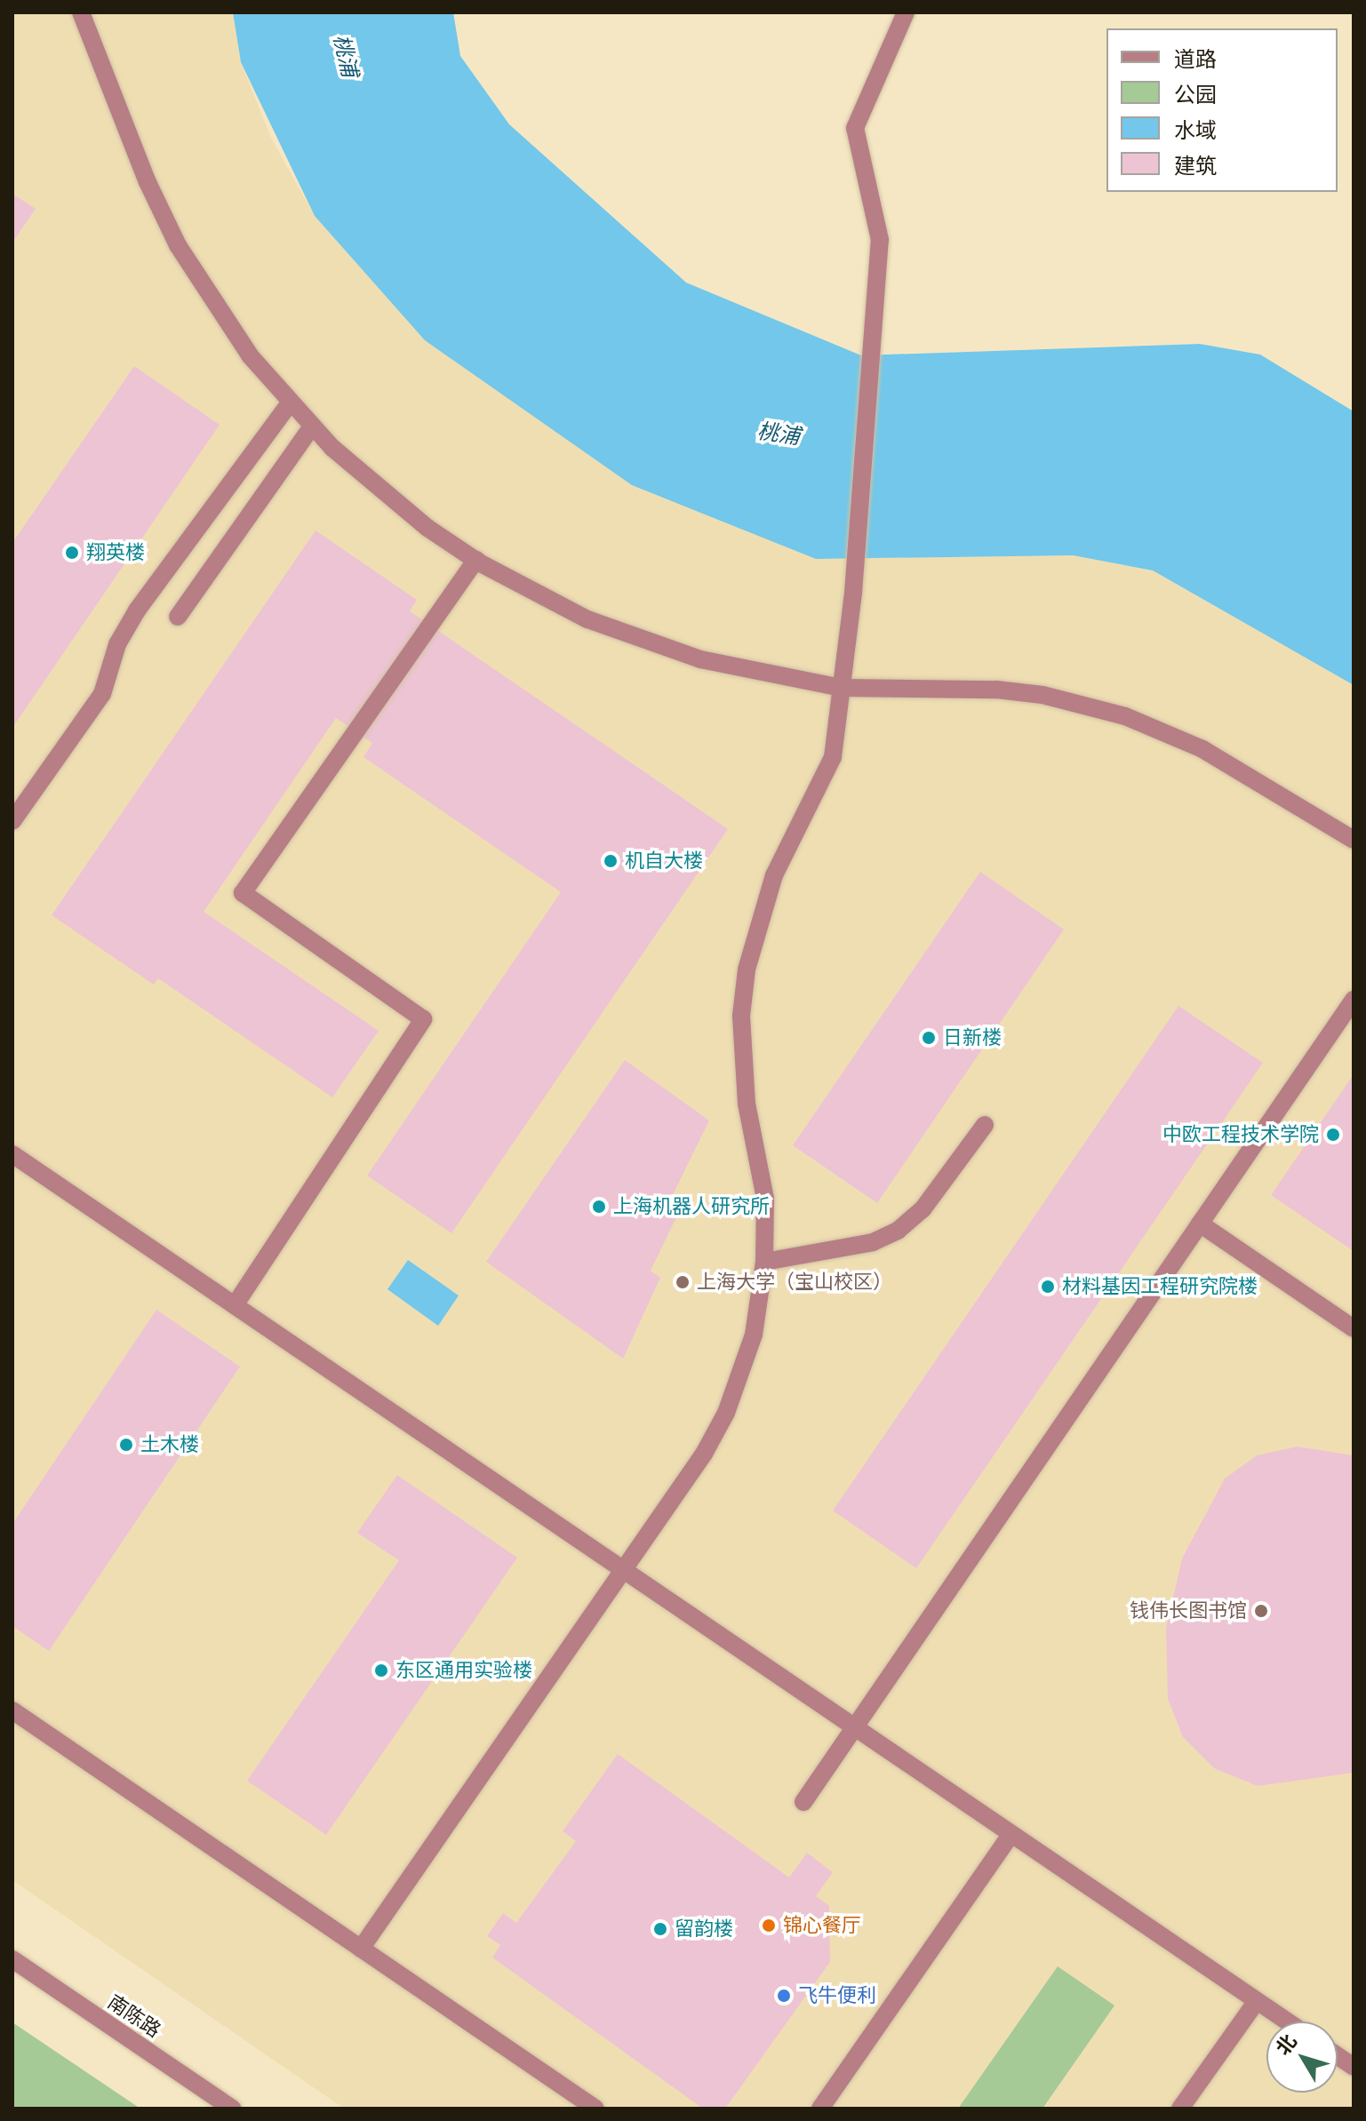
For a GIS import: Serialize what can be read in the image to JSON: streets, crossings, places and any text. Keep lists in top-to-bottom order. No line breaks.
{"streets":{"street":["南陈路"]},"water":["桃浦"],"places":["翔英楼","机自大楼","日新楼","中欧工程技术学院","上海机器人研究所","上海大学（宝山校区）","材料基因工程研究院楼","土木楼","钱伟长图书馆","东区通用实验楼","锦心餐厅","留韵楼","飞牛便利"],"legend":["道路","公园","水域","建筑"],"north":"top left"}
